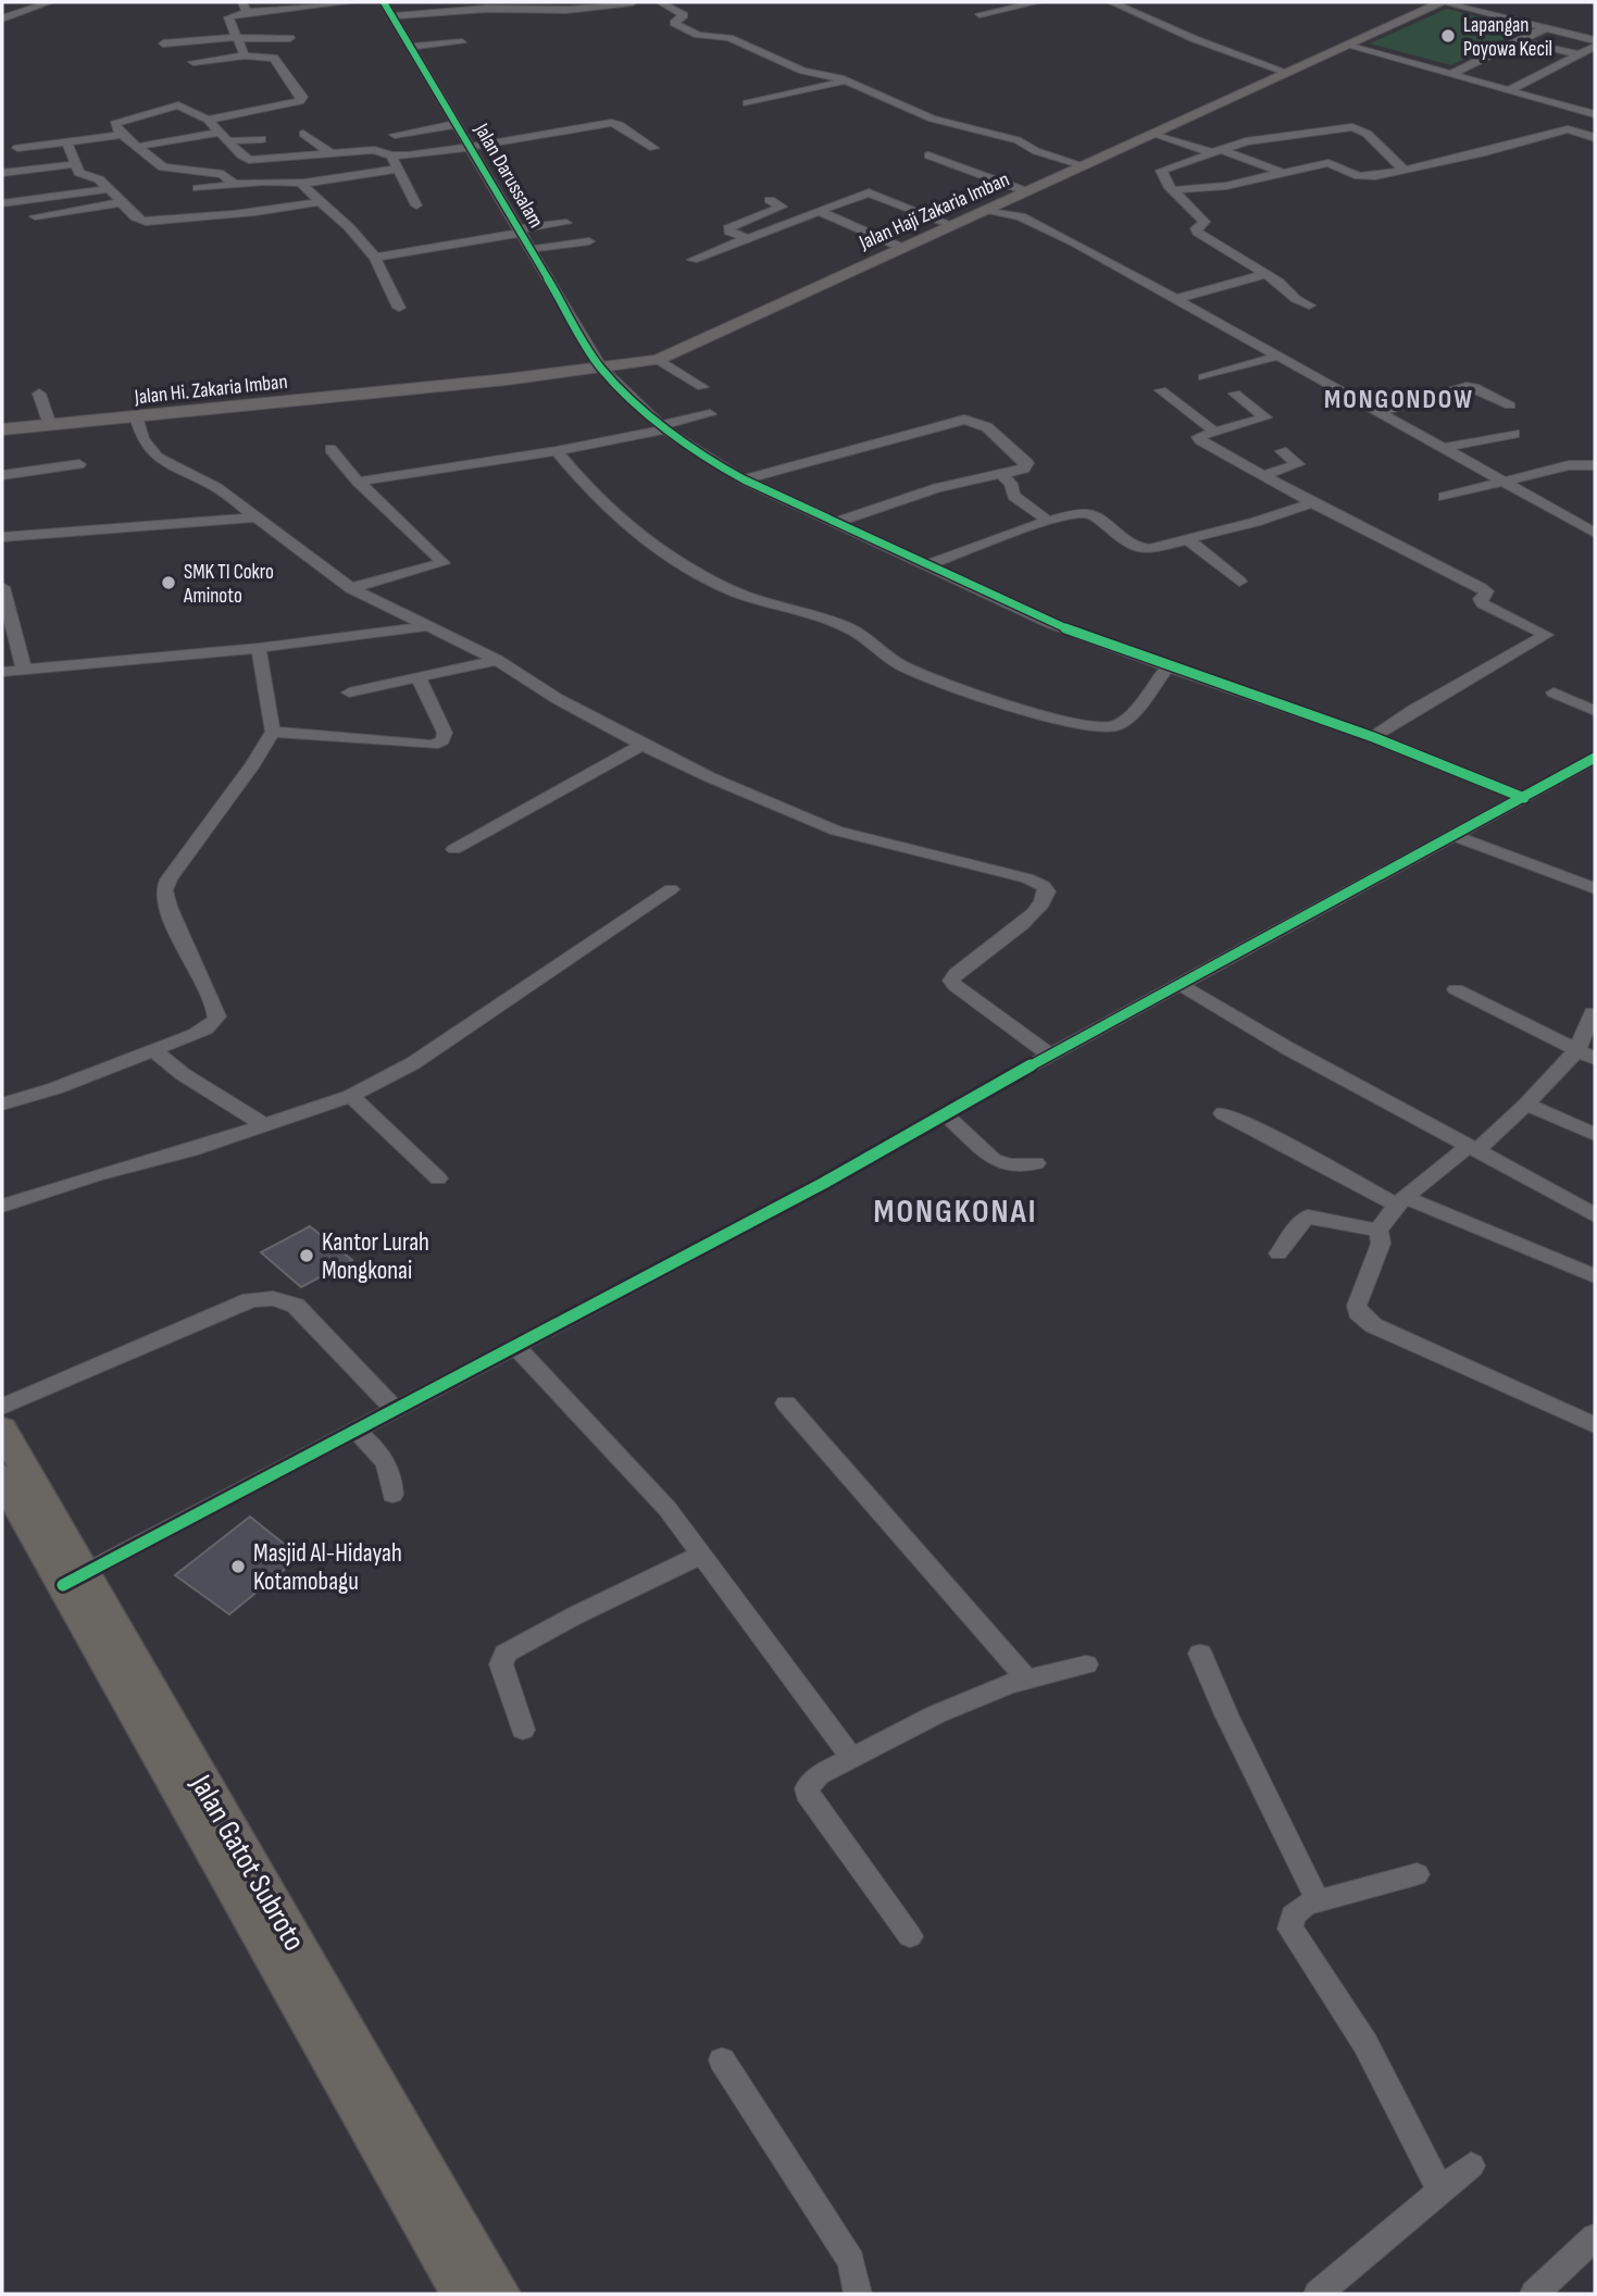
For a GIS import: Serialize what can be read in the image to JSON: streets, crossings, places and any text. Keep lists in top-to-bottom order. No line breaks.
{"streets":{"highway":["Jalan Gatot Subroto"],"main road":["Jalan Haji Zakaria Imban","Jalan Hi. Zakaria Imban"],"street":["Jalan Darussalam"]},"crossings":[["Jalan Darussalam","Jalan Haji Zakaria Imban"],["Jalan Haji Zakaria Imban","Jalan Hi. Zakaria Imban"]],"districts":["MONGONDOW","MONGKONAI"],"places":["Lapangan Poyowa Kecil","SMK TI Cokro Aminoto","Kantor Lurah Mongkonai","Masjid Al-Hidayah Kotamobagu"]}
